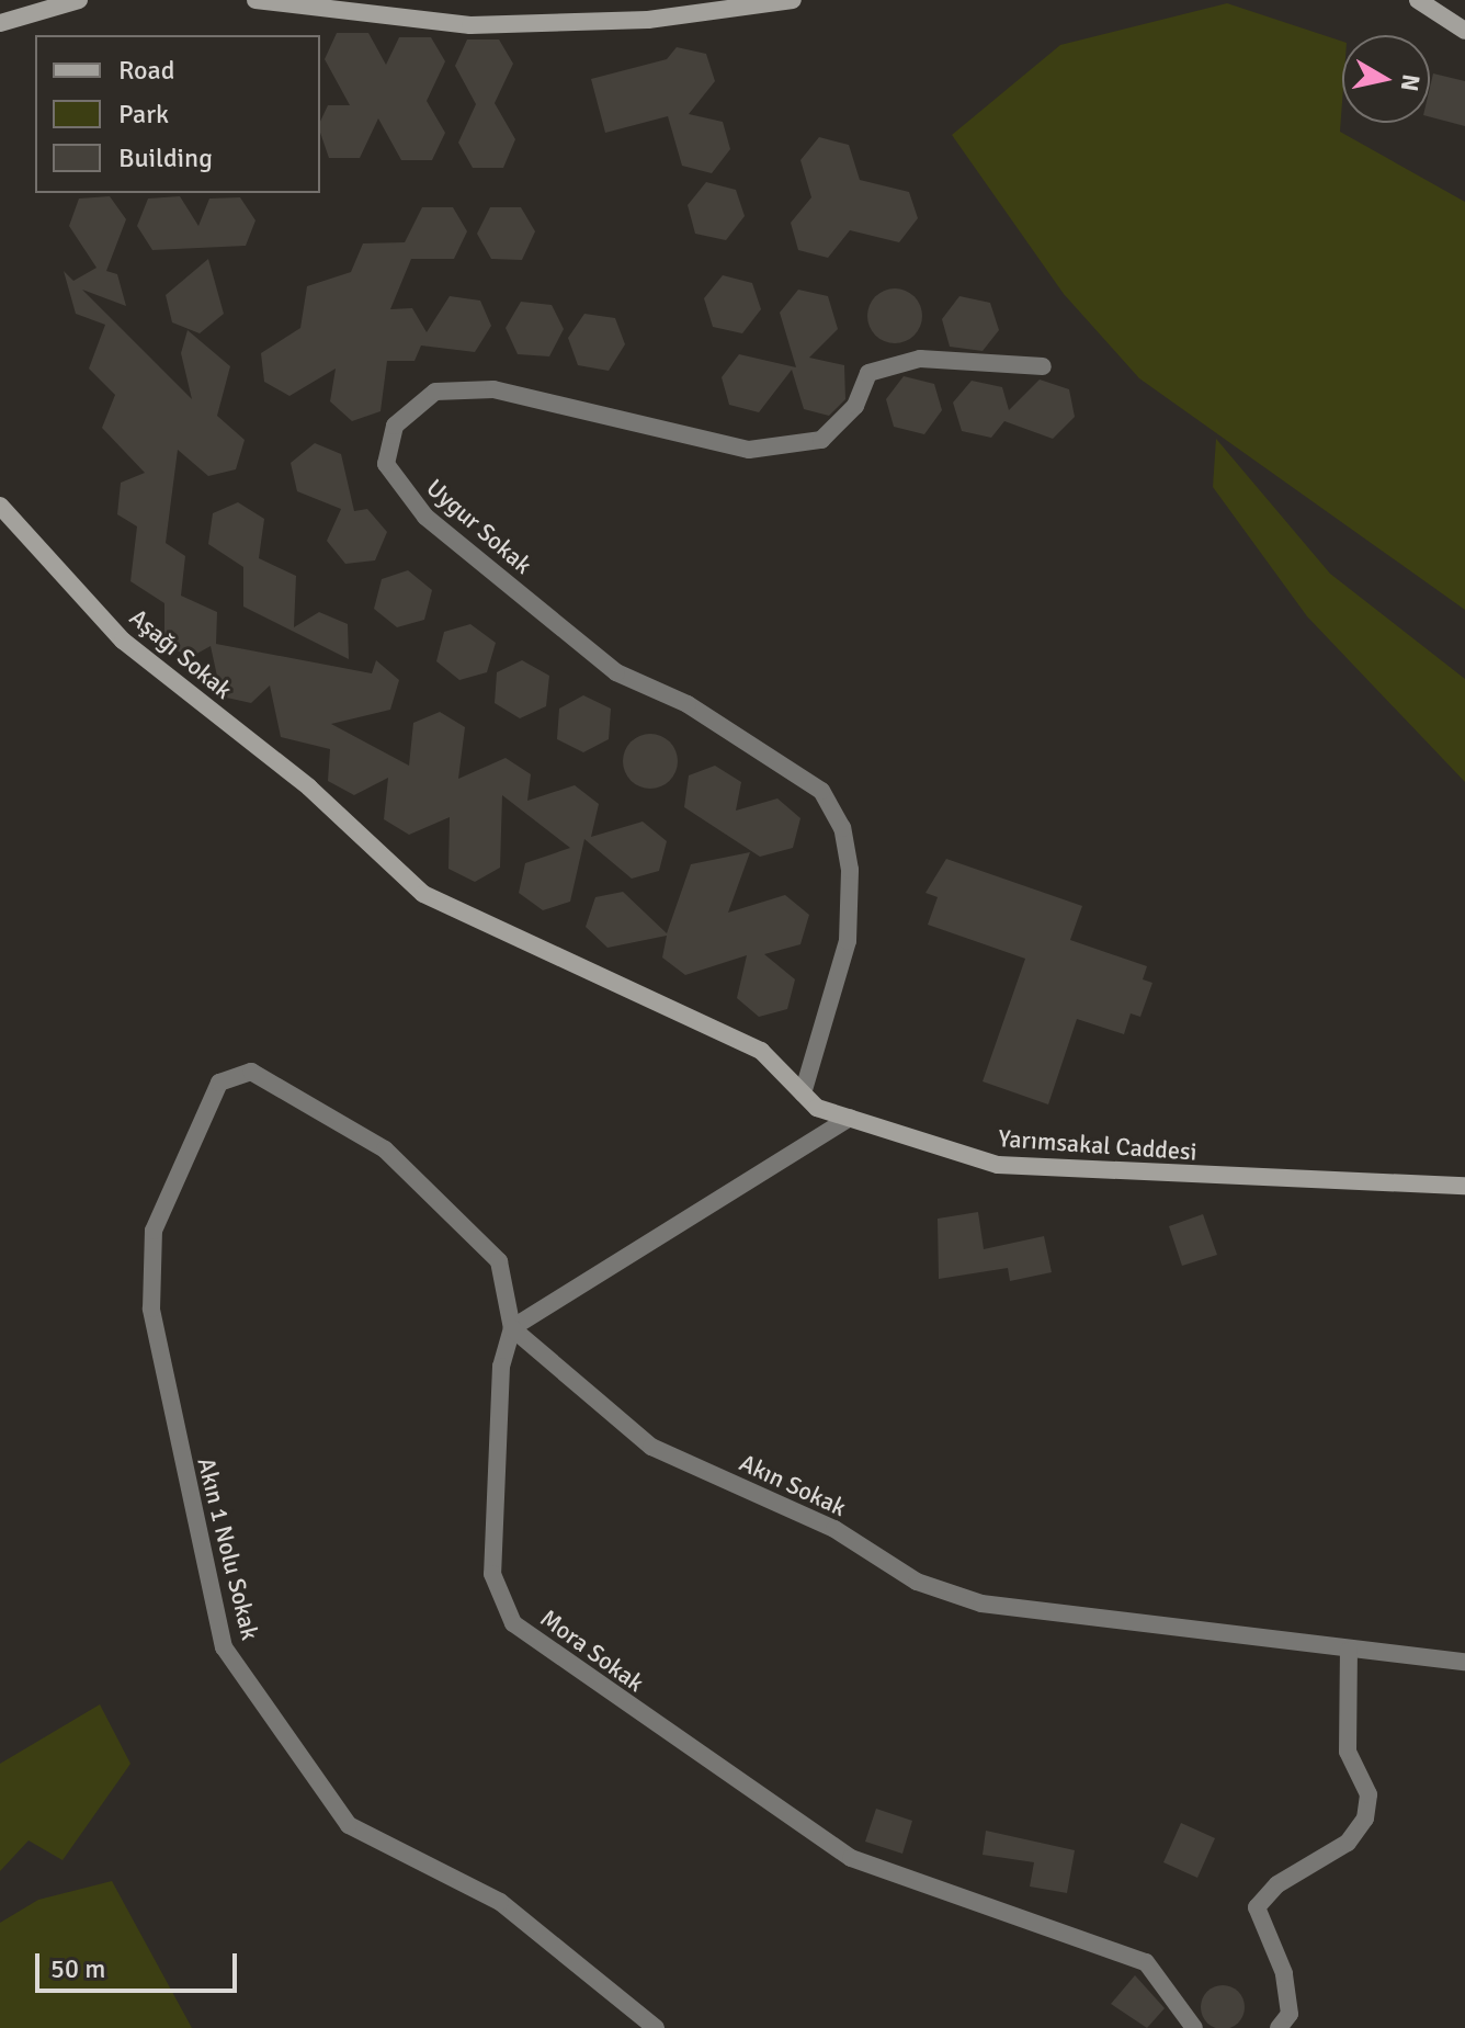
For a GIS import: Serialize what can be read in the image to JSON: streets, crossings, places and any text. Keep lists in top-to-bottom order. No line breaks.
{"streets":{"street":["Uygur Sokak","Aşağı Sokak","Yarımsakal Caddesi","Akın Sokak","Akın 1 Nolu Sokak","Mora Sokak"]},"crossings":[["Uygur Sokak","Yarımsakal Caddesi"],["Aşağı Sokak","Yarımsakal Caddesi"],["Akın Sokak","Akın 1 Nolu Sokak"],["Akın Sokak","Mora Sokak"],["Akın 1 Nolu Sokak","Mora Sokak"]],"legend":["Road","Park","Building"],"scale_bar":"50 m","north":"right"}
